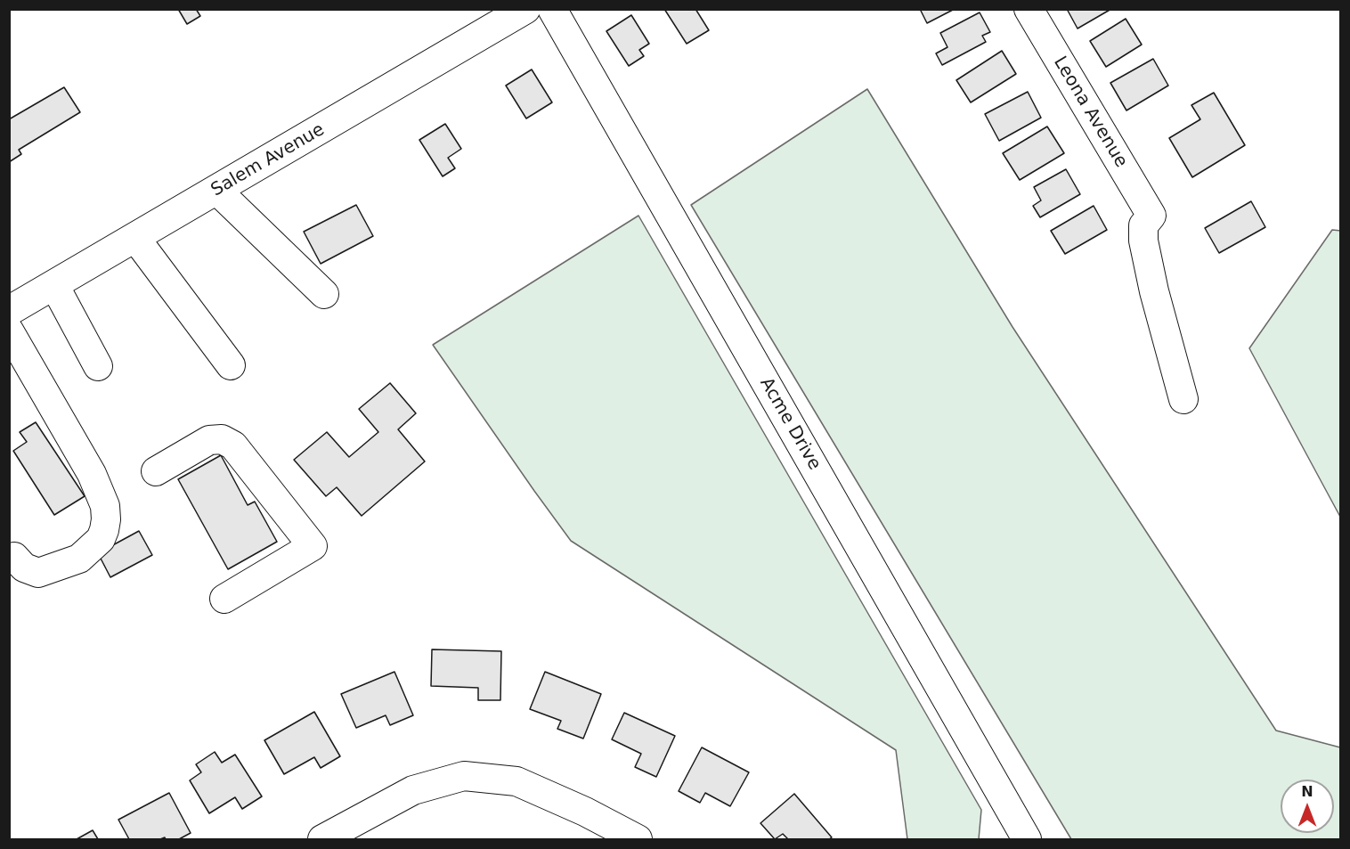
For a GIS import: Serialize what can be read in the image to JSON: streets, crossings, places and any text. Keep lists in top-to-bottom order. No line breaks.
{"streets":{"main road":["Salem Avenue"],"street":["Leona Avenue","Acme Drive"]},"north":"top"}
